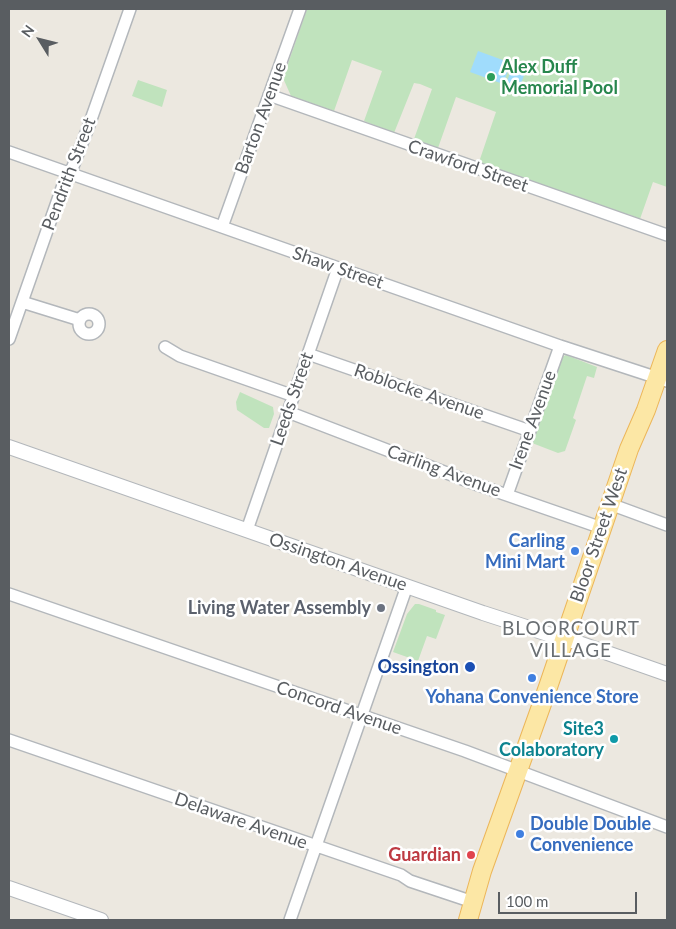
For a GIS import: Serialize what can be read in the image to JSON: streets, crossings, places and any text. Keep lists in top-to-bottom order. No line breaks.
{"streets":{"main road":["Bloor Street West"],"street":["Barton Avenue","Crawford Street","Pendrith Street","Shaw Street","Roblocke Avenue","Leeds Street","Irene Avenue","Carling Avenue","Ossington Avenue","Concord Avenue","Delaware Avenue"]},"crossings":[["Barton Avenue","Crawford Street"],["Barton Avenue","Shaw Street"],["Pendrith Street","Shaw Street"],["Shaw Street","Leeds Street"],["Shaw Street","Irene Avenue"],["Shaw Street","Bloor Street West"],["Roblocke Avenue","Leeds Street"],["Roblocke Avenue","Irene Avenue"],["Leeds Street","Carling Avenue"],["Leeds Street","Ossington Avenue"],["Irene Avenue","Carling Avenue"],["Carling Avenue","Bloor Street West"],["Bloor Street West","Ossington Avenue"],["Bloor Street West","Concord Avenue"],["Bloor Street West","Delaware Avenue"]],"districts":["BLOORCOURT VILLAGE"],"places":["Alex Duff Memorial Pool","Carling Mini Mart","Living Water Assembly","Ossington","Yohana Convenience Store","Site3 Colaboratory","Double Double Convenience","Guardian"],"scale_bar":"100 m","north":"top left"}
